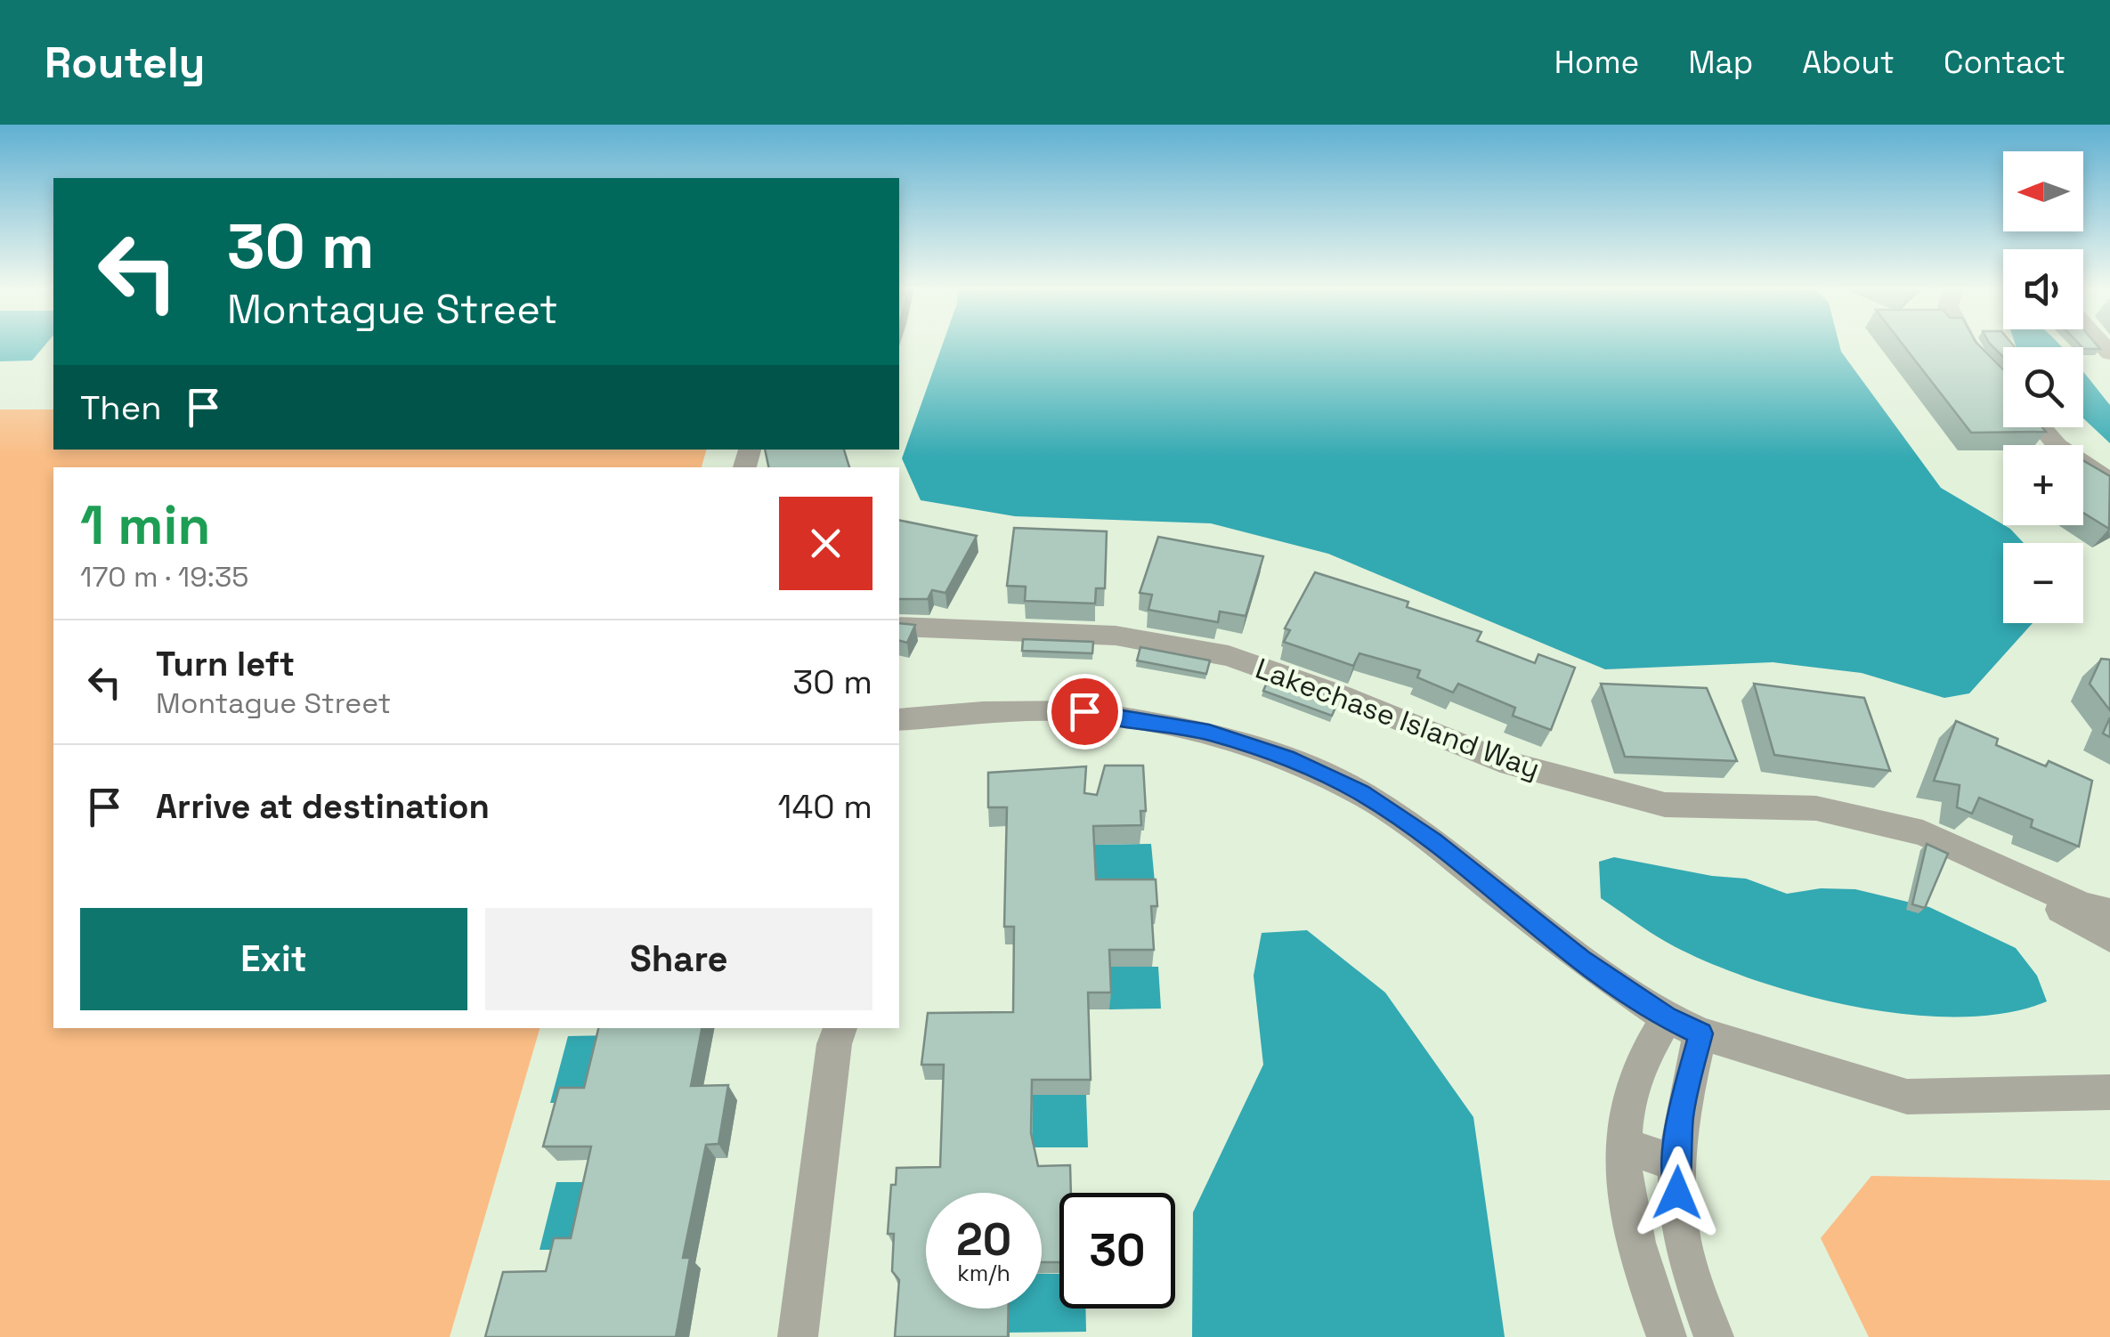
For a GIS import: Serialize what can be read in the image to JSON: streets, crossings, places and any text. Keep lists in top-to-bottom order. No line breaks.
{"streets":{"street":["Lakechase Island Way"]},"north":"left","page":{"header":"Routely","nav":["Home","Map","About","Contact"],"map_buttons":["+","−"],"turn":["30 m","Montague Street"],"then":"Then","heading":["1 min","170 m · 19:35"],"list":[{"name":"Turn left","note":"Montague Street","value":"30 m"},{"name":"Arrive at destination","value":"140 m"}],"buttons":["Exit","Share"],"speed":"20 km/h","limit":"30"}}
